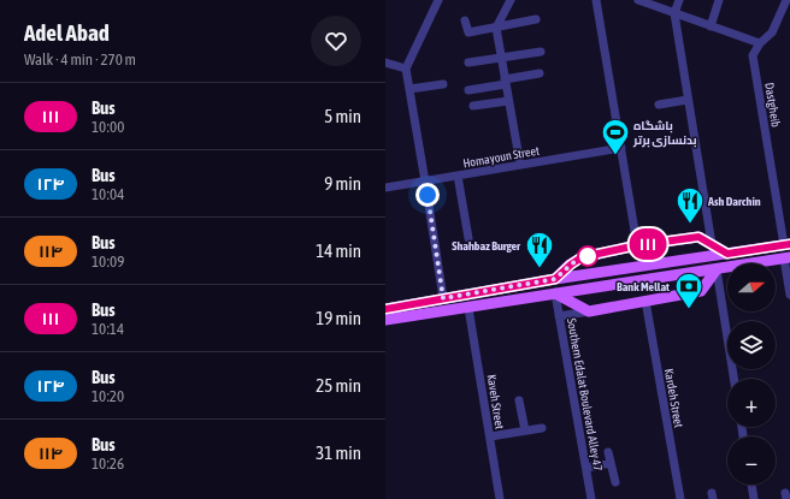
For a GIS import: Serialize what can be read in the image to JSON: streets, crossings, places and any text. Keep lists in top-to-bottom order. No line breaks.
{"streets":{"street":["Dastgheib","Homayoun Street","Southern Edalat Boulevard Alley 47","Kardeh Street","Kaveh Street"]},"places":{"sports":["باشگاه بدنسازی برتر"],"restaurant":["Ash Darchin","Shahbaz Burger"],"bank":["Bank Mellat"]},"lines":["bus line ۱۱۱"],"north":"right","page":{"heading":["Adel Abad","Walk · 4 min · 270 m"],"on_map":"۱۱۱","list":[{"mark":"۱۱۱","name":"Bus","note":"10:00","value":"5 min"},{"mark":"۱۲۴","name":"Bus","note":"10:04","value":"9 min"},{"mark":"۱۱۴","name":"Bus","note":"10:09","value":"14 min"},{"mark":"۱۱۱","name":"Bus","note":"10:14","value":"19 min"},{"mark":"۱۲۴","name":"Bus","note":"10:20","value":"25 min"},{"mark":"۱۱۴","name":"Bus","note":"10:26","value":"31 min"}],"map_buttons":["+","−"]}}
